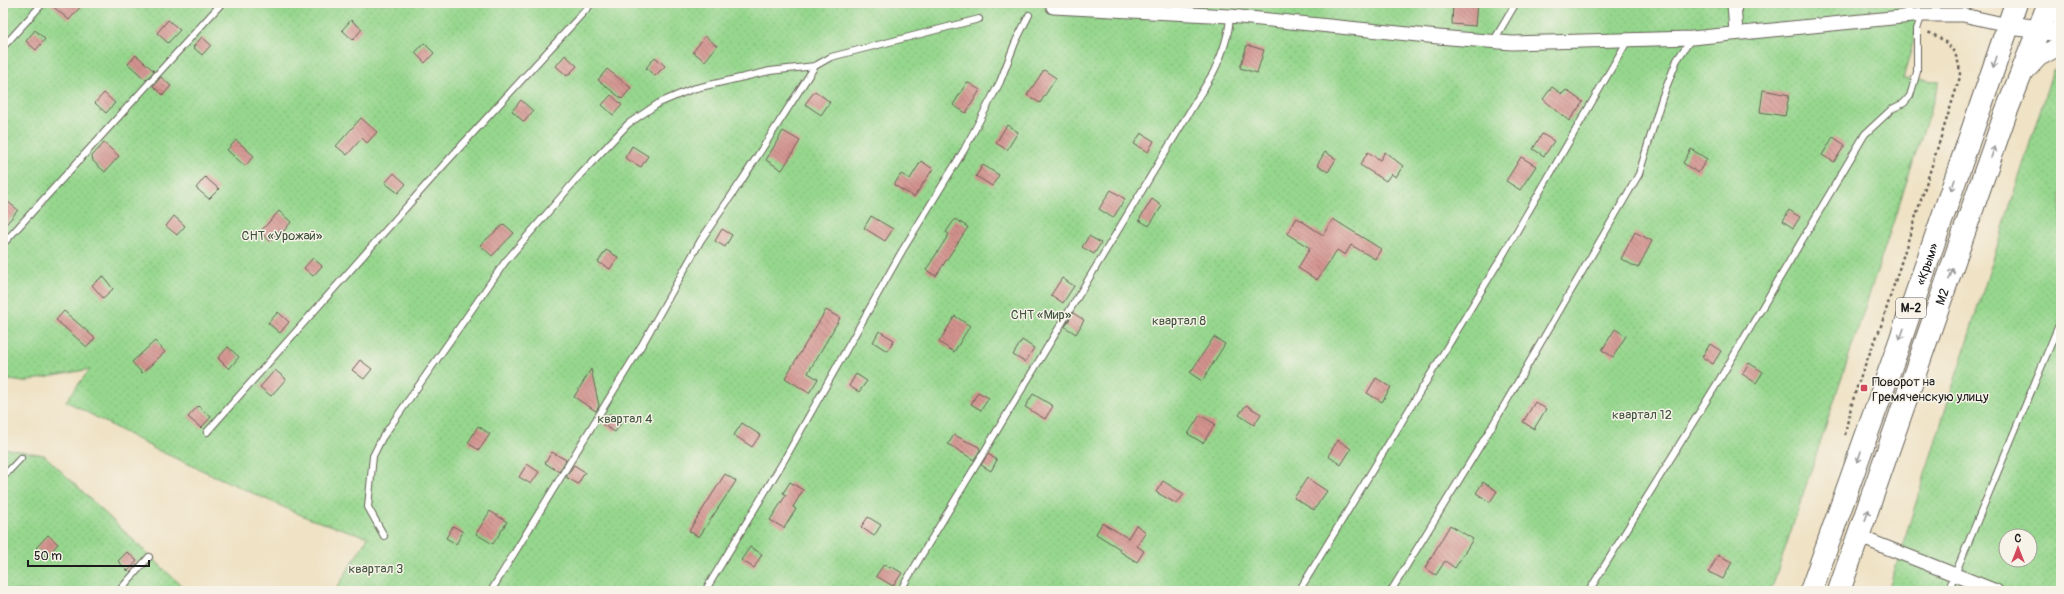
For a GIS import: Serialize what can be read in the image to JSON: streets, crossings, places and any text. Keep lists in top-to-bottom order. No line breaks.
{"streets":{"highway":["«Крым»","М2","М-2"]},"one_way":["«Крым»","М2"],"parks":["СНТ «Урожай»","СНТ «Мир»","квартал 8","квартал 12","квартал 4","квартал 3"],"places":{"transit":["Поворот на Гремяченскую улицу"]},"scale_bar":"50 m","north":"top"}
